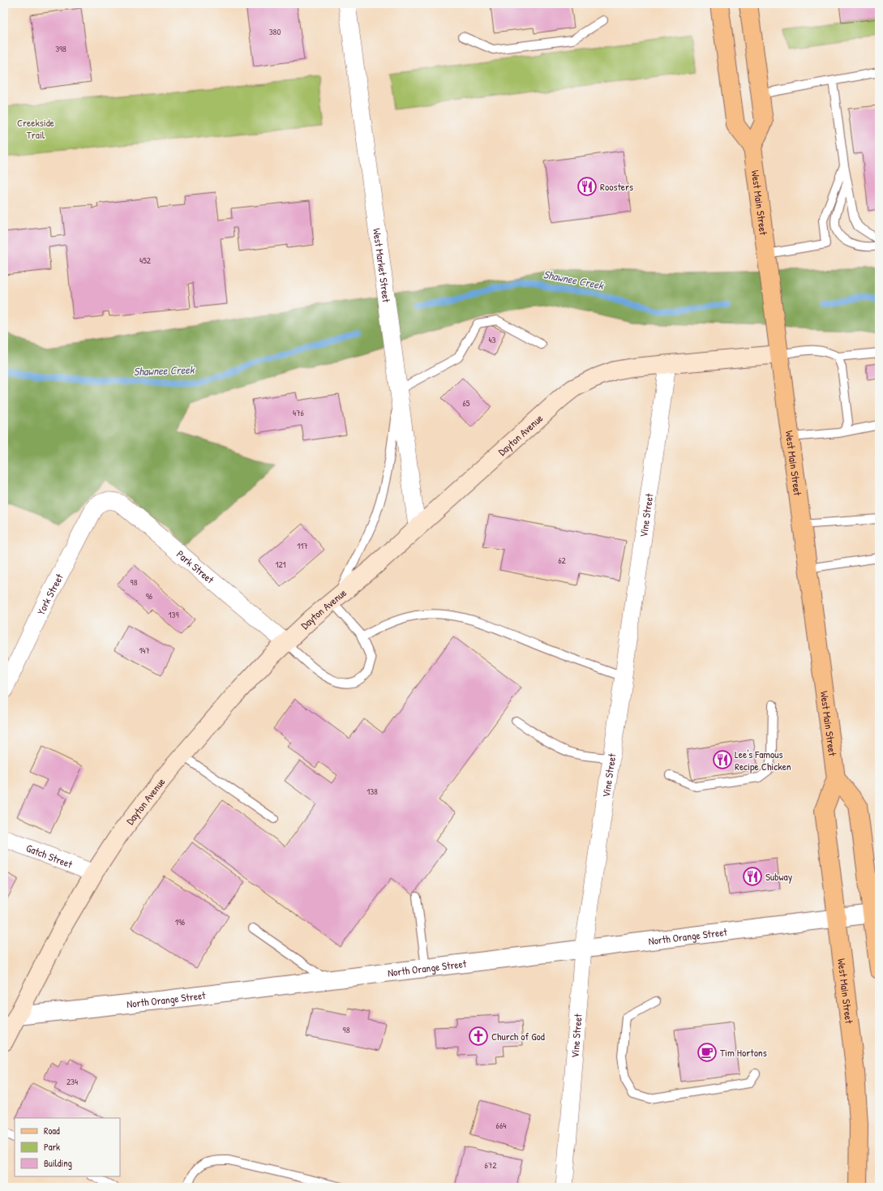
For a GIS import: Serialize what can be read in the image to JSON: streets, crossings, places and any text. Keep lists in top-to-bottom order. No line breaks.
{"streets":{"main road":["West Main Street","Dayton Avenue"],"street":["West Market Street","Vine Street","Park Street","York Street","Gatch Street","North Orange Street"]},"crossings":[["West Main Street","Dayton Avenue"],["West Main Street","North Orange Street"],["West Market Street","Dayton Avenue"],["Dayton Avenue","Vine Street"],["Dayton Avenue","Park Street"],["Dayton Avenue","Gatch Street"],["Dayton Avenue","North Orange Street"],["Vine Street","North Orange Street"],["Park Street","York Street"]],"water":["Shawnee Creek"],"parks":["Creekside Trail"],"places":{"restaurant":["Roosters","Lee's Famous Recipe Chicken","Subway"],"church":["Church of God"],"cafe":["Tim Hortons"]},"house_numbers":["380","398","452","43","65","476","117","62","121","98","96","139","147","138","196","98","234","664","672"],"legend":["Road","Park","Building"]}
